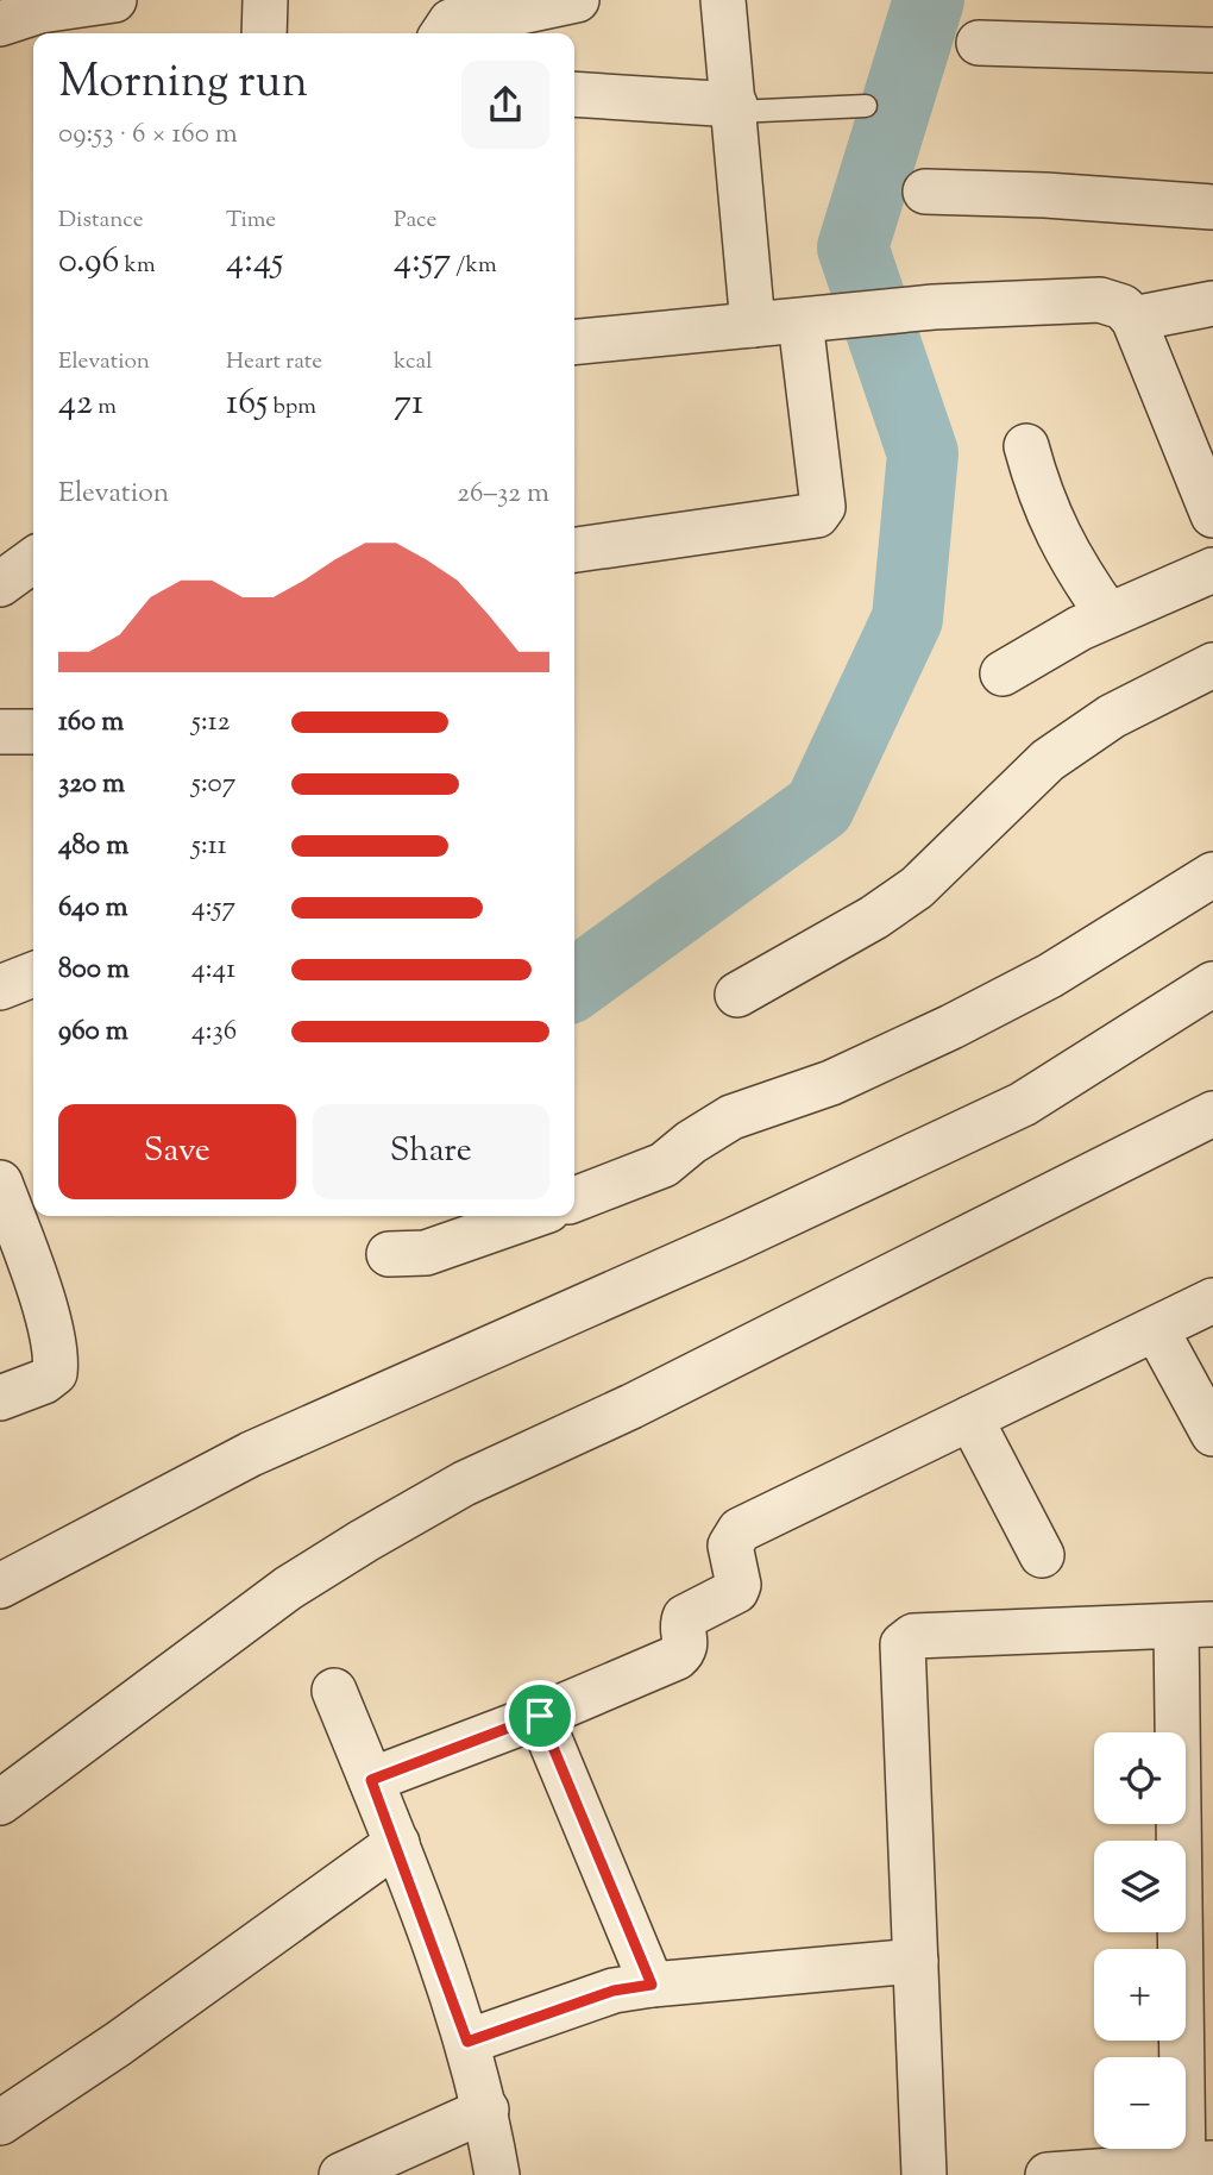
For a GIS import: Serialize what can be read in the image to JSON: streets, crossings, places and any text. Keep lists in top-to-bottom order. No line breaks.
{"page":{"heading":["Morning run","09:53 · 6 × 160 m"],"stats":[["Distance","0.96 km"],["Time","4:45"],["Pace","4:57 /km"],["Elevation","42 m"],["Heart rate","165 bpm"],["kcal","71"]],"chart":["Elevation","26–32 m"],"list":[{"name":"160 m","note":"5:12"},{"name":"320 m","note":"5:07"},{"name":"480 m","note":"5:11"},{"name":"640 m","note":"4:57"},{"name":"800 m","note":"4:41"},{"name":"960 m","note":"4:36"}],"buttons":["Save","Share"],"map_buttons":["+","−"]}}
